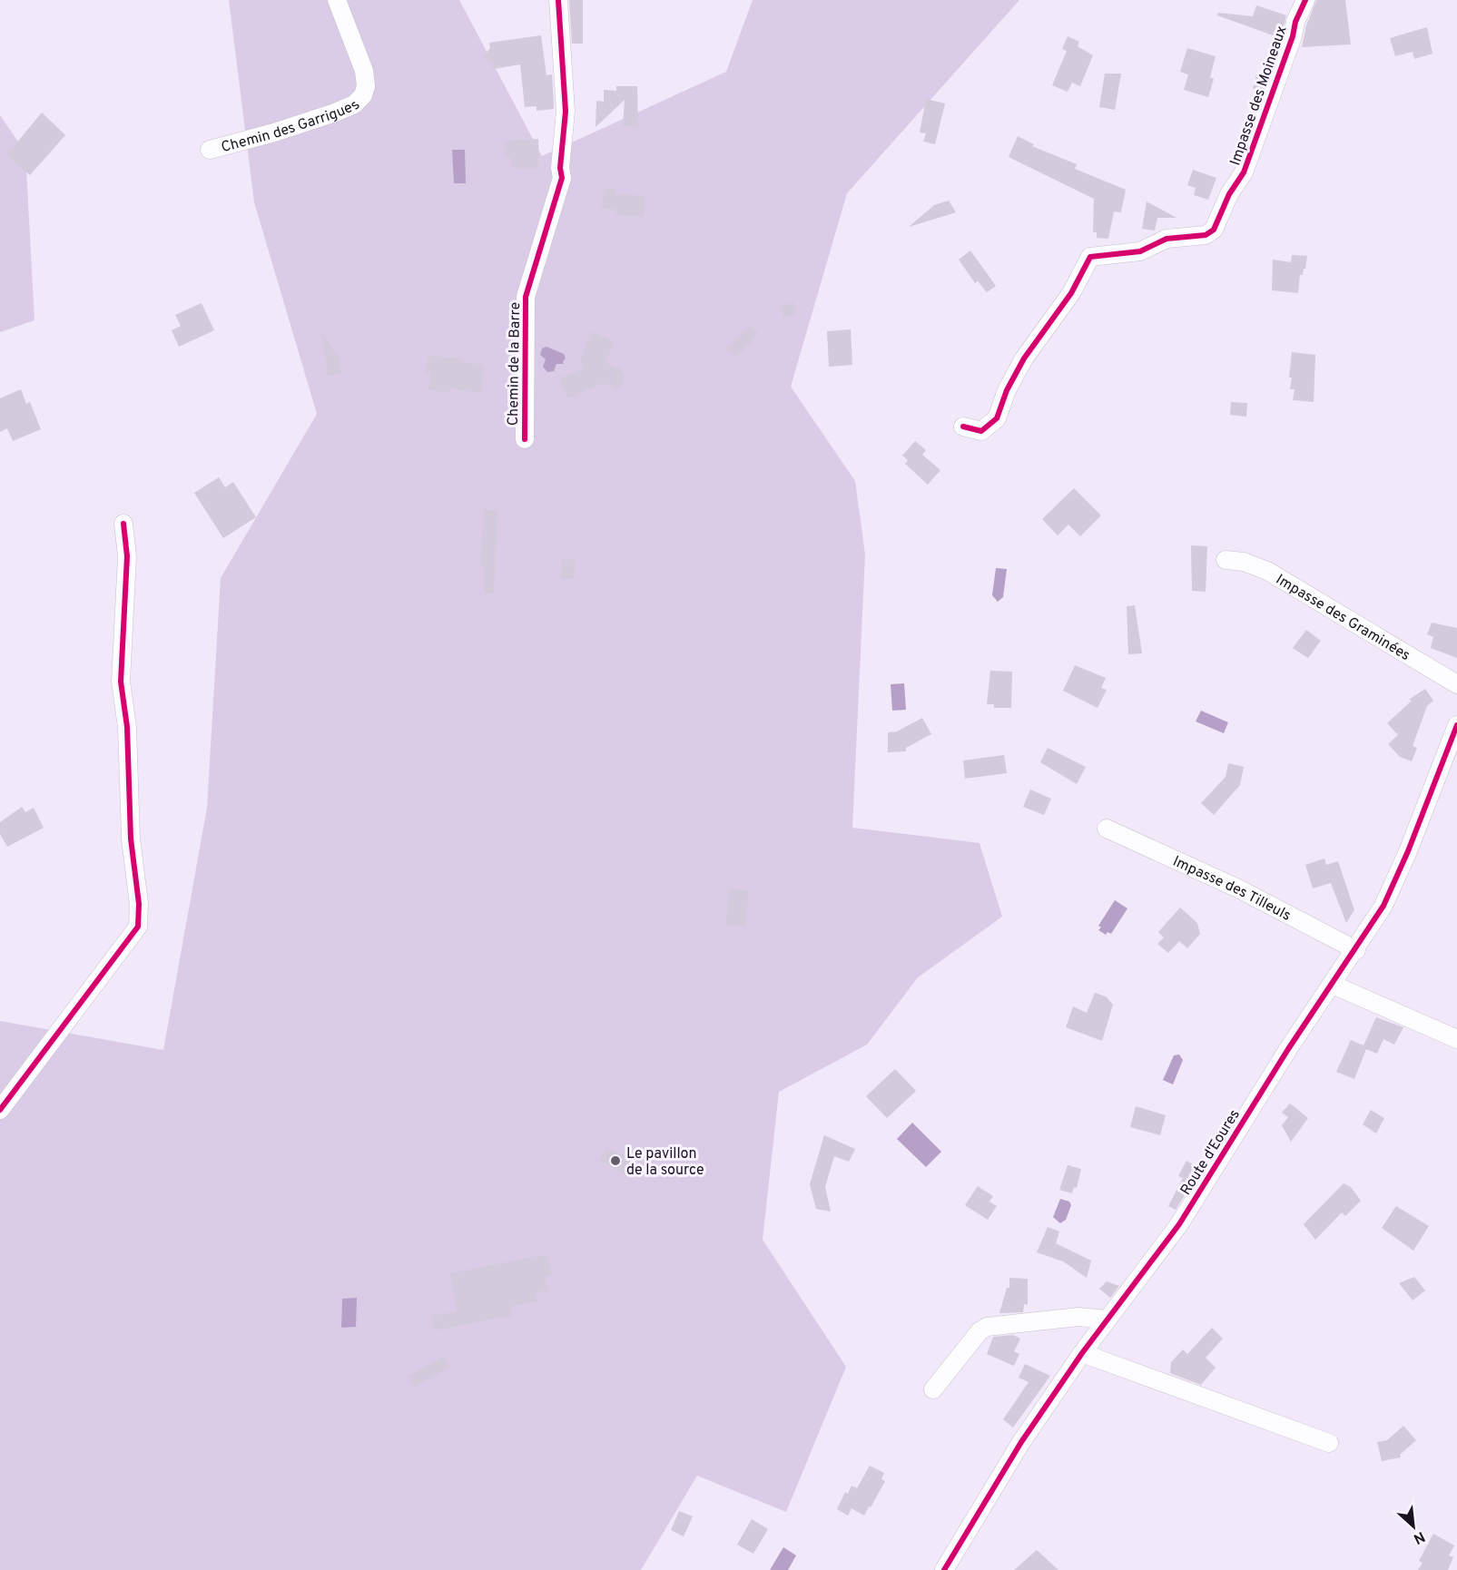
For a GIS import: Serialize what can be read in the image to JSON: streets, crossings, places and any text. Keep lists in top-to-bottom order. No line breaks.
{"streets":{"street":["Impasse des Moineaux","Chemin des Garrigues","Chemin de la Barre","Impasse des Graminées","Impasse des Tilleuls","Route d'Eoures"]},"crossings":[["Impasse des Tilleuls","Route d'Eoures"]],"places":["Le pavillon de la source"],"north":"bottom right"}
